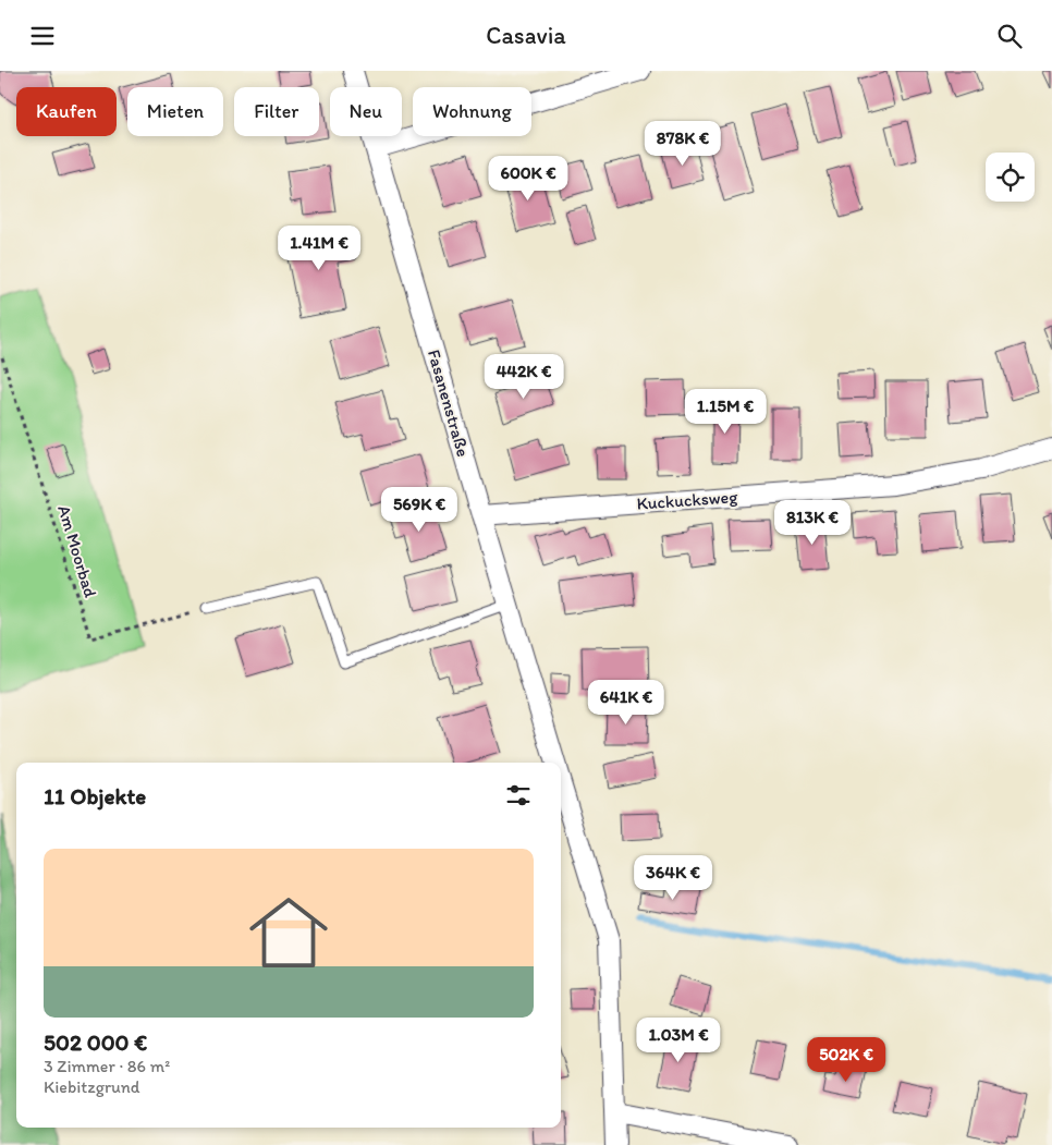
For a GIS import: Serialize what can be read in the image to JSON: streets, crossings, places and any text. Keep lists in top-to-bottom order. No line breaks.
{"streets":{"street":["Fasanenstraße","Kuckucksweg"],"path":["Am Moorbad"]},"crossings":[["Fasanenstraße","Kuckucksweg"]],"page":{"header":"Casavia","chip":["Kaufen","Mieten","Filter","Neu","Wohnung"],"price":["878K €","600K €","1.41M €","442K €","1.15M €","569K €","813K €","641K €","364K €","1.03M €","502K €"],"heading":"11 Objekte","list":[{"name":"502 000 €","note":"3 Zimmer · 86 m² · Kiebitzgrund"}]}}
